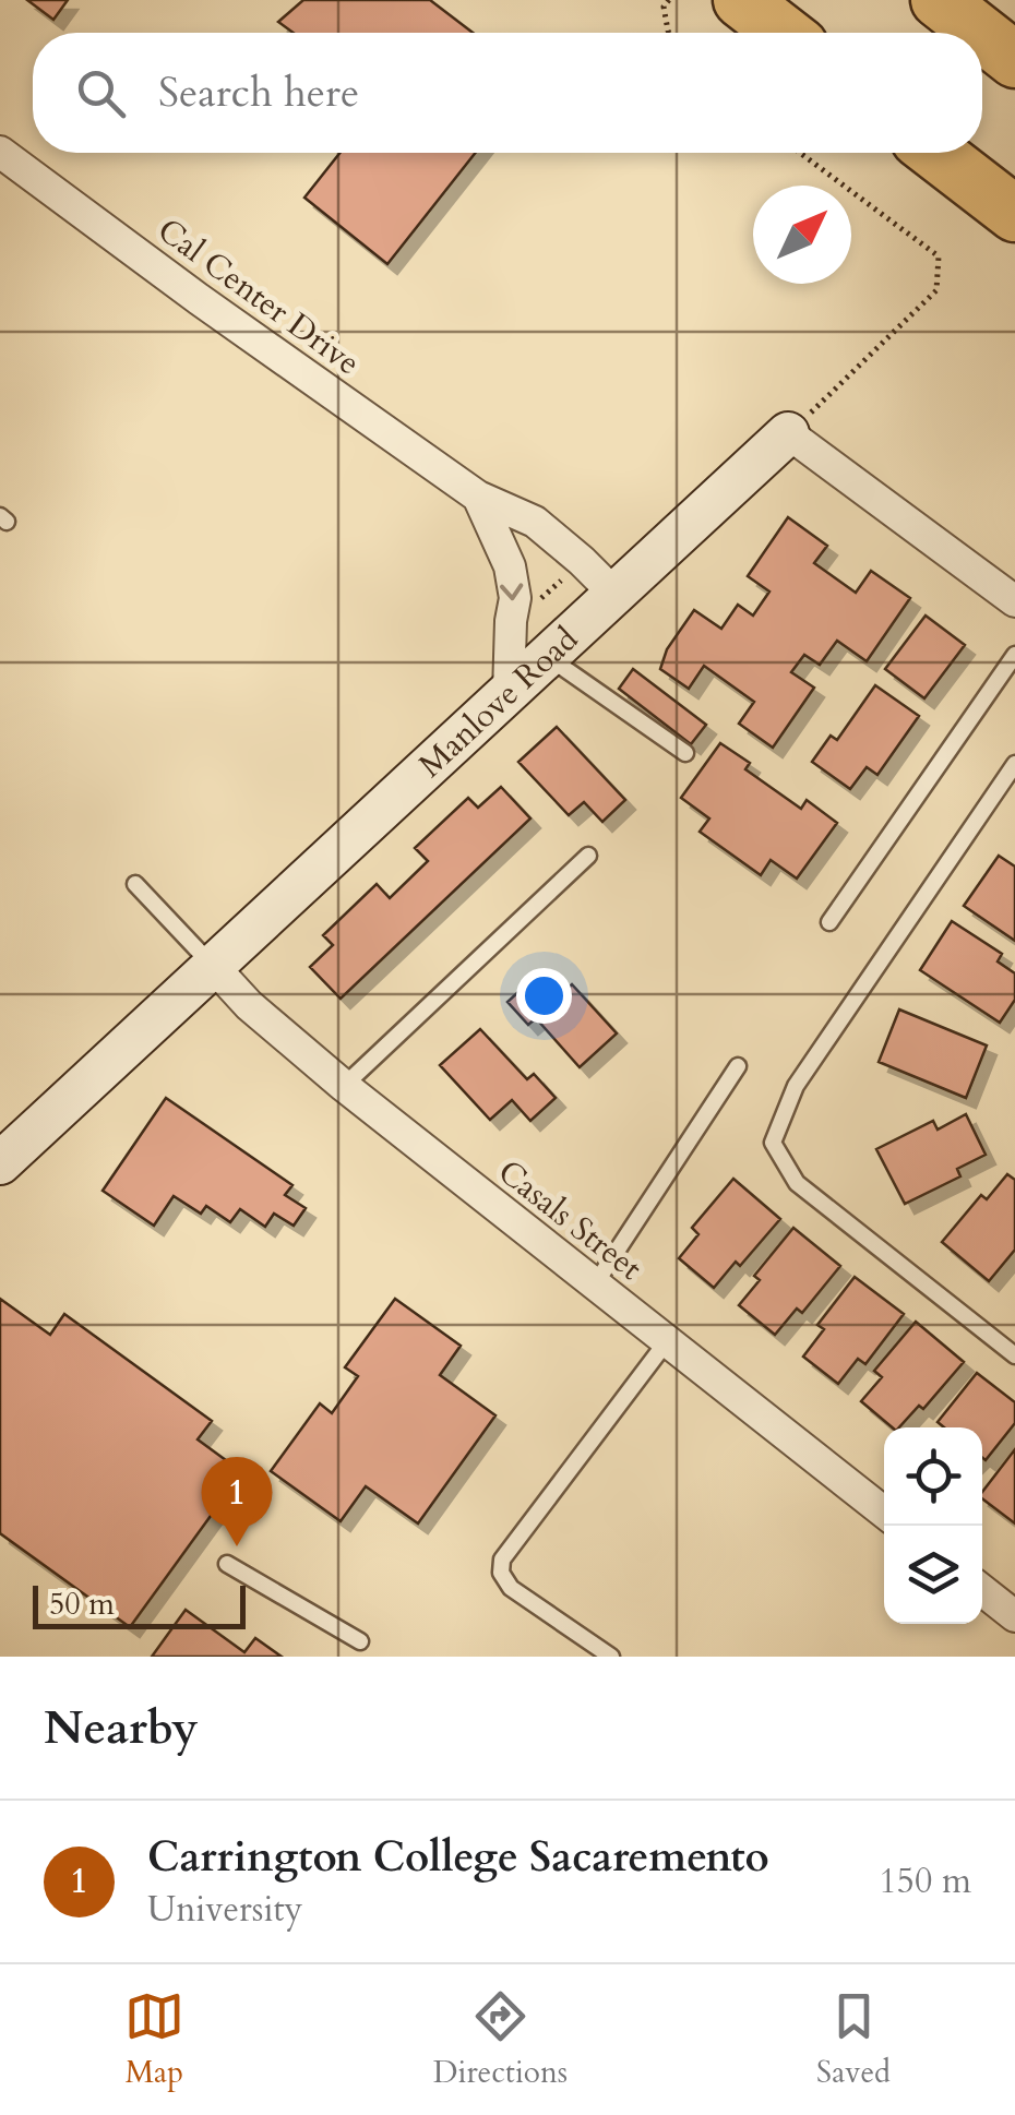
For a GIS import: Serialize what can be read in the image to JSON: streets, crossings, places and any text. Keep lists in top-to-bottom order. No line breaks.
{"streets":{"street":["Cal Center Drive","Manlove Road","Casals Street"]},"crossings":[["Cal Center Drive","Manlove Road"],["Manlove Road","Casals Street"]],"scale_bar":"50 m","north":"top right","page":{"search":"Search here","pins":"1","scale":"50 m","heading":"Nearby","list":[{"mark":"1","name":"Carrington College Sacaremento","note":"University","value":"150 m"}],"nav":["Map","Directions","Saved"]}}
